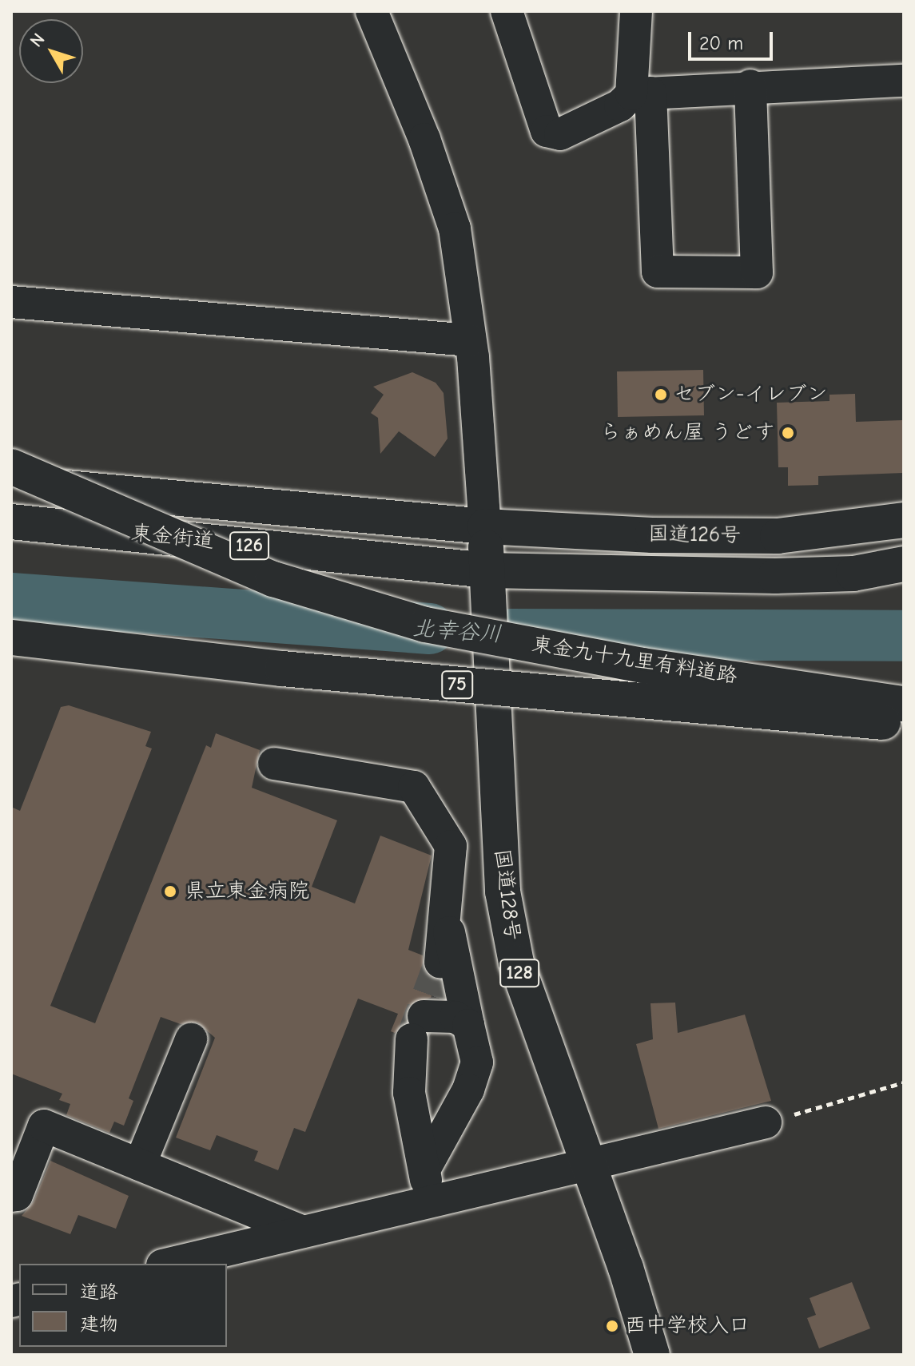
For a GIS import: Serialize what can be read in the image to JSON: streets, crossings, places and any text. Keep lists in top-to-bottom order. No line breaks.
{"streets":{"main road":["国道126号","東金街道","126","東金九十九里有料道路","75","国道128号","128"]},"crossings":[["国道126号","東金街道"],["国道126号","国道128号"],["東金街道","国道128号"]],"water":["北幸谷川"],"places":["セブン-イレブン","らぁめん屋 うどす","県立東金病院","西中学校入口"],"legend":["道路","建物"],"scale_bar":"20 m","north":"top left"}
